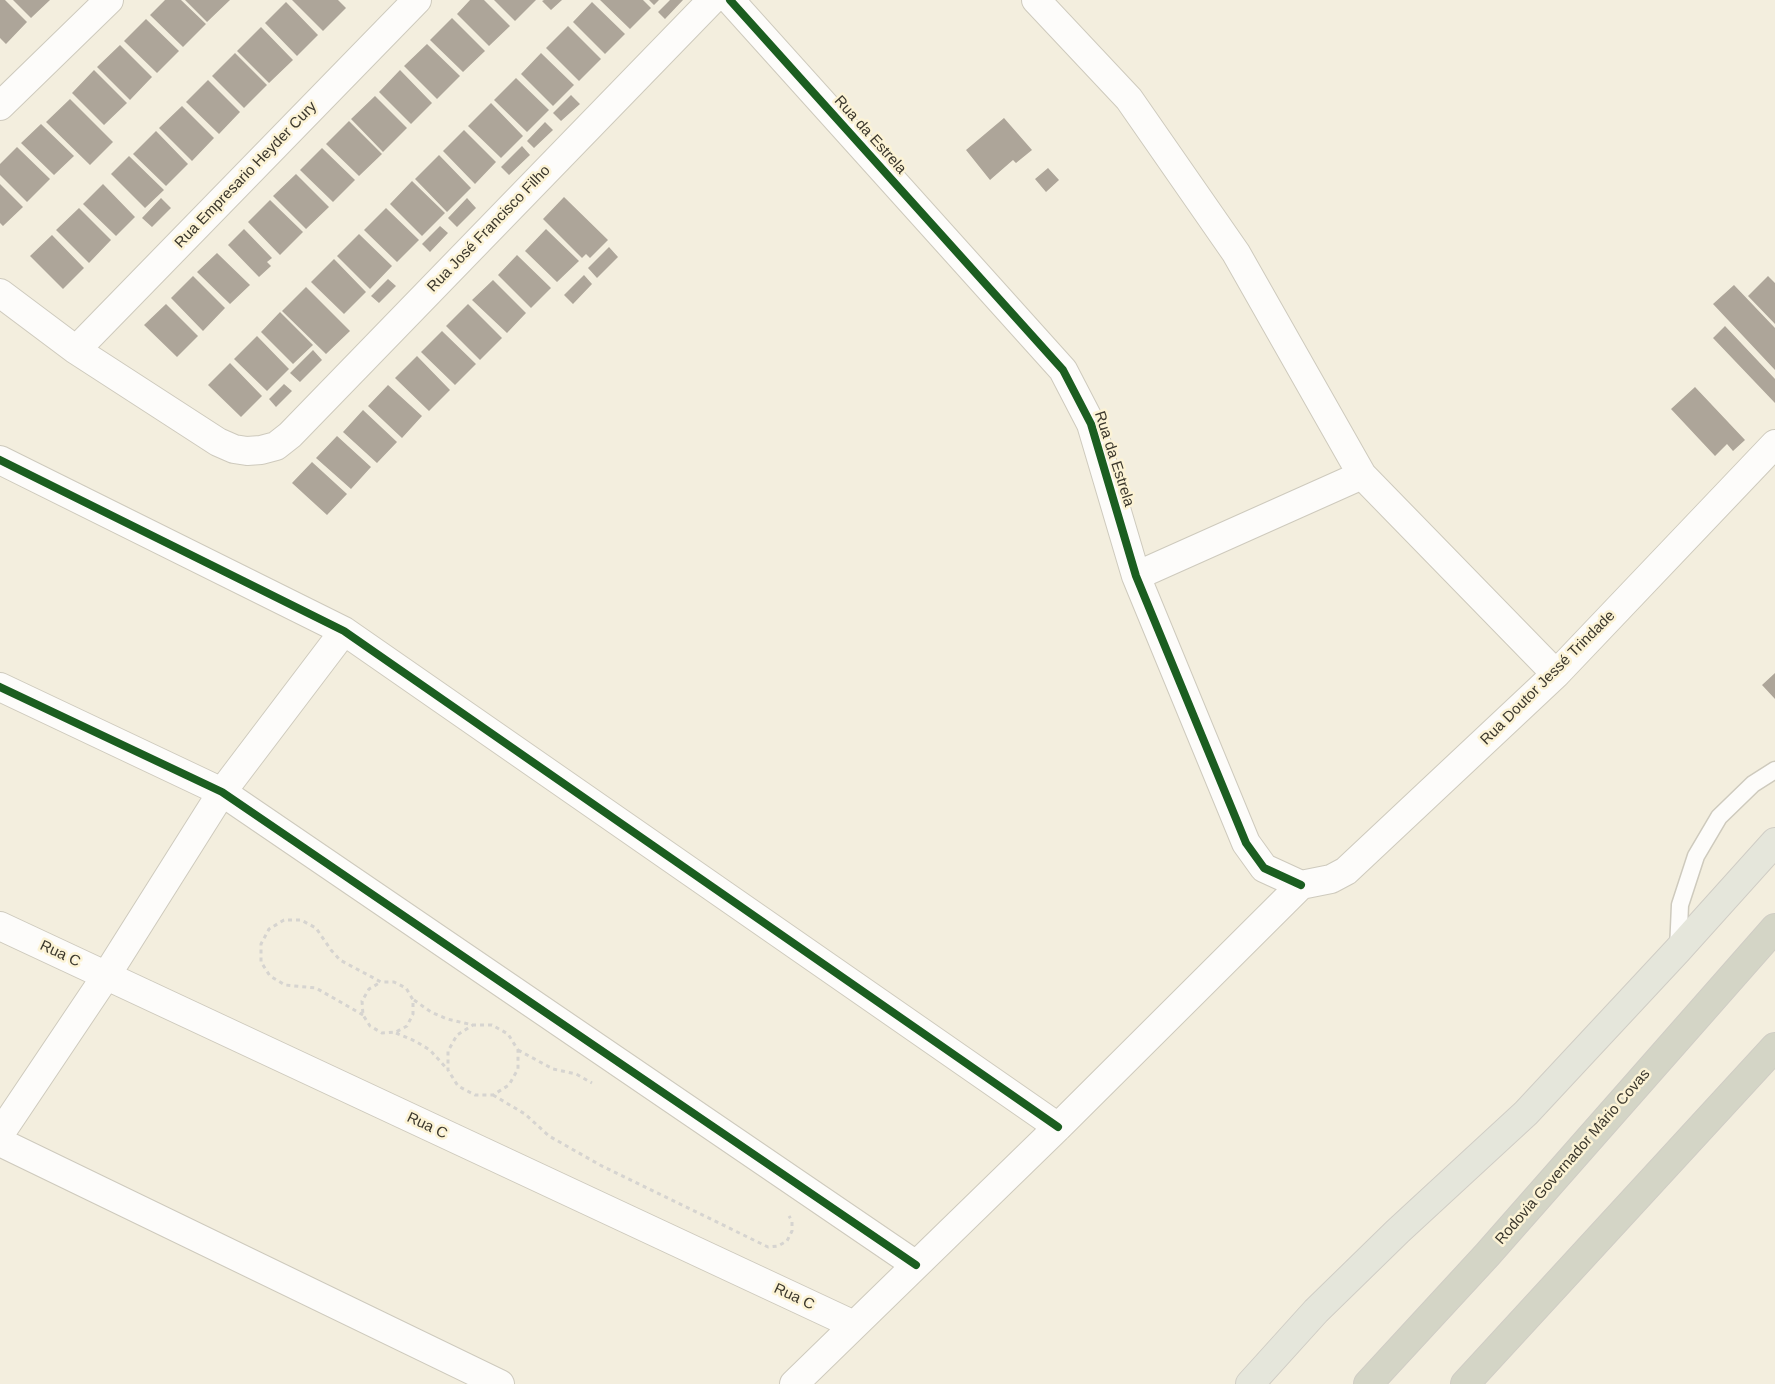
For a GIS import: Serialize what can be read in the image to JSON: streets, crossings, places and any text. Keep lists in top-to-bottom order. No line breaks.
{"streets":{"highway":["Rodovia Governador Mário Covas"],"street":["Rua da Estrela","Rua Empresario Heyder Cury","Rua José Francisco Filho","Rua Doutor Jessé Trindade","Rua C"]},"crossings":[["Rua da Estrela","Rua Doutor Jessé Trindade"],["Rua Empresario Heyder Cury","Rua José Francisco Filho"]]}
